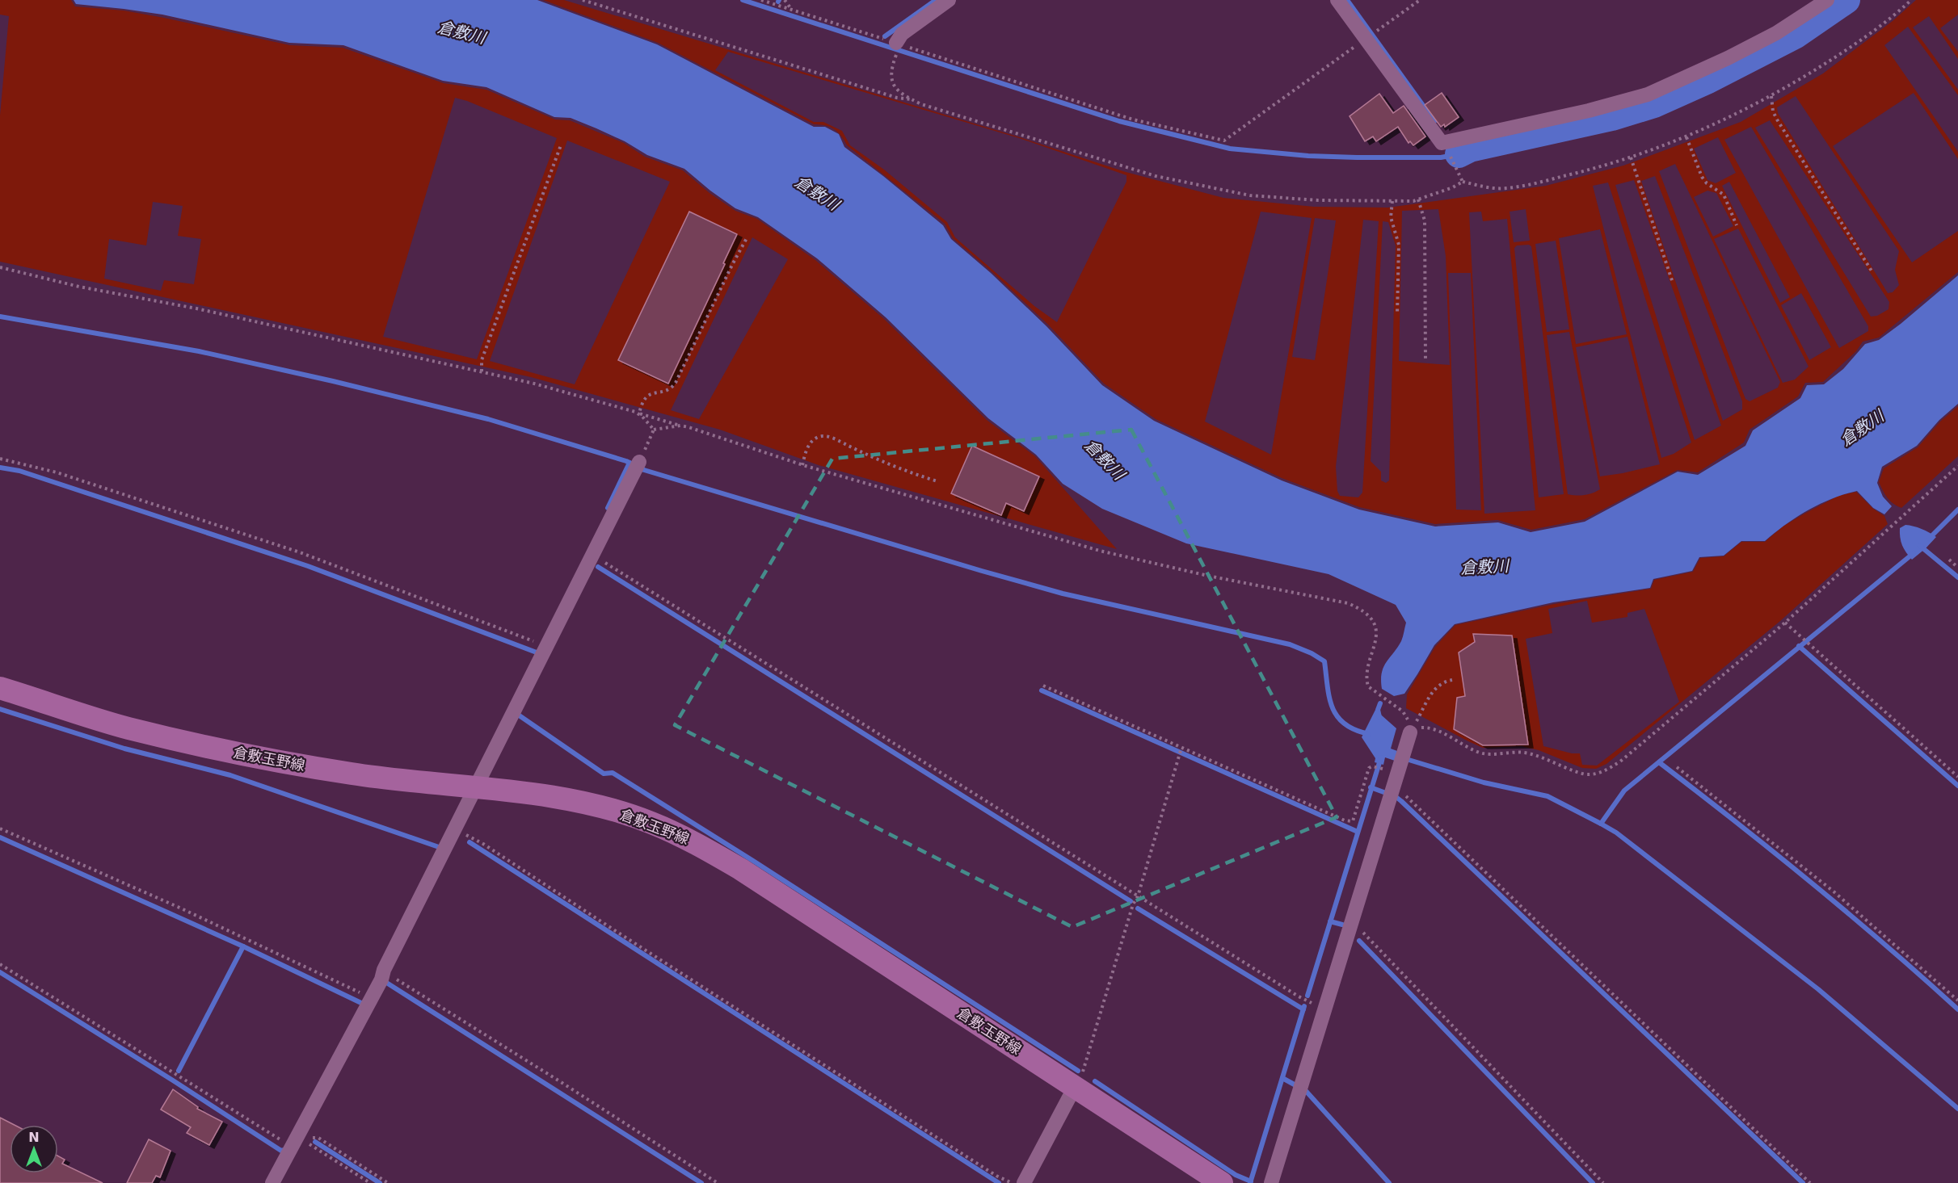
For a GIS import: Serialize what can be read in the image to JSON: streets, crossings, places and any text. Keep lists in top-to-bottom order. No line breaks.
{"streets":{"main road":["倉敷玉野線"]},"water":["倉敷川"],"north":"top"}
